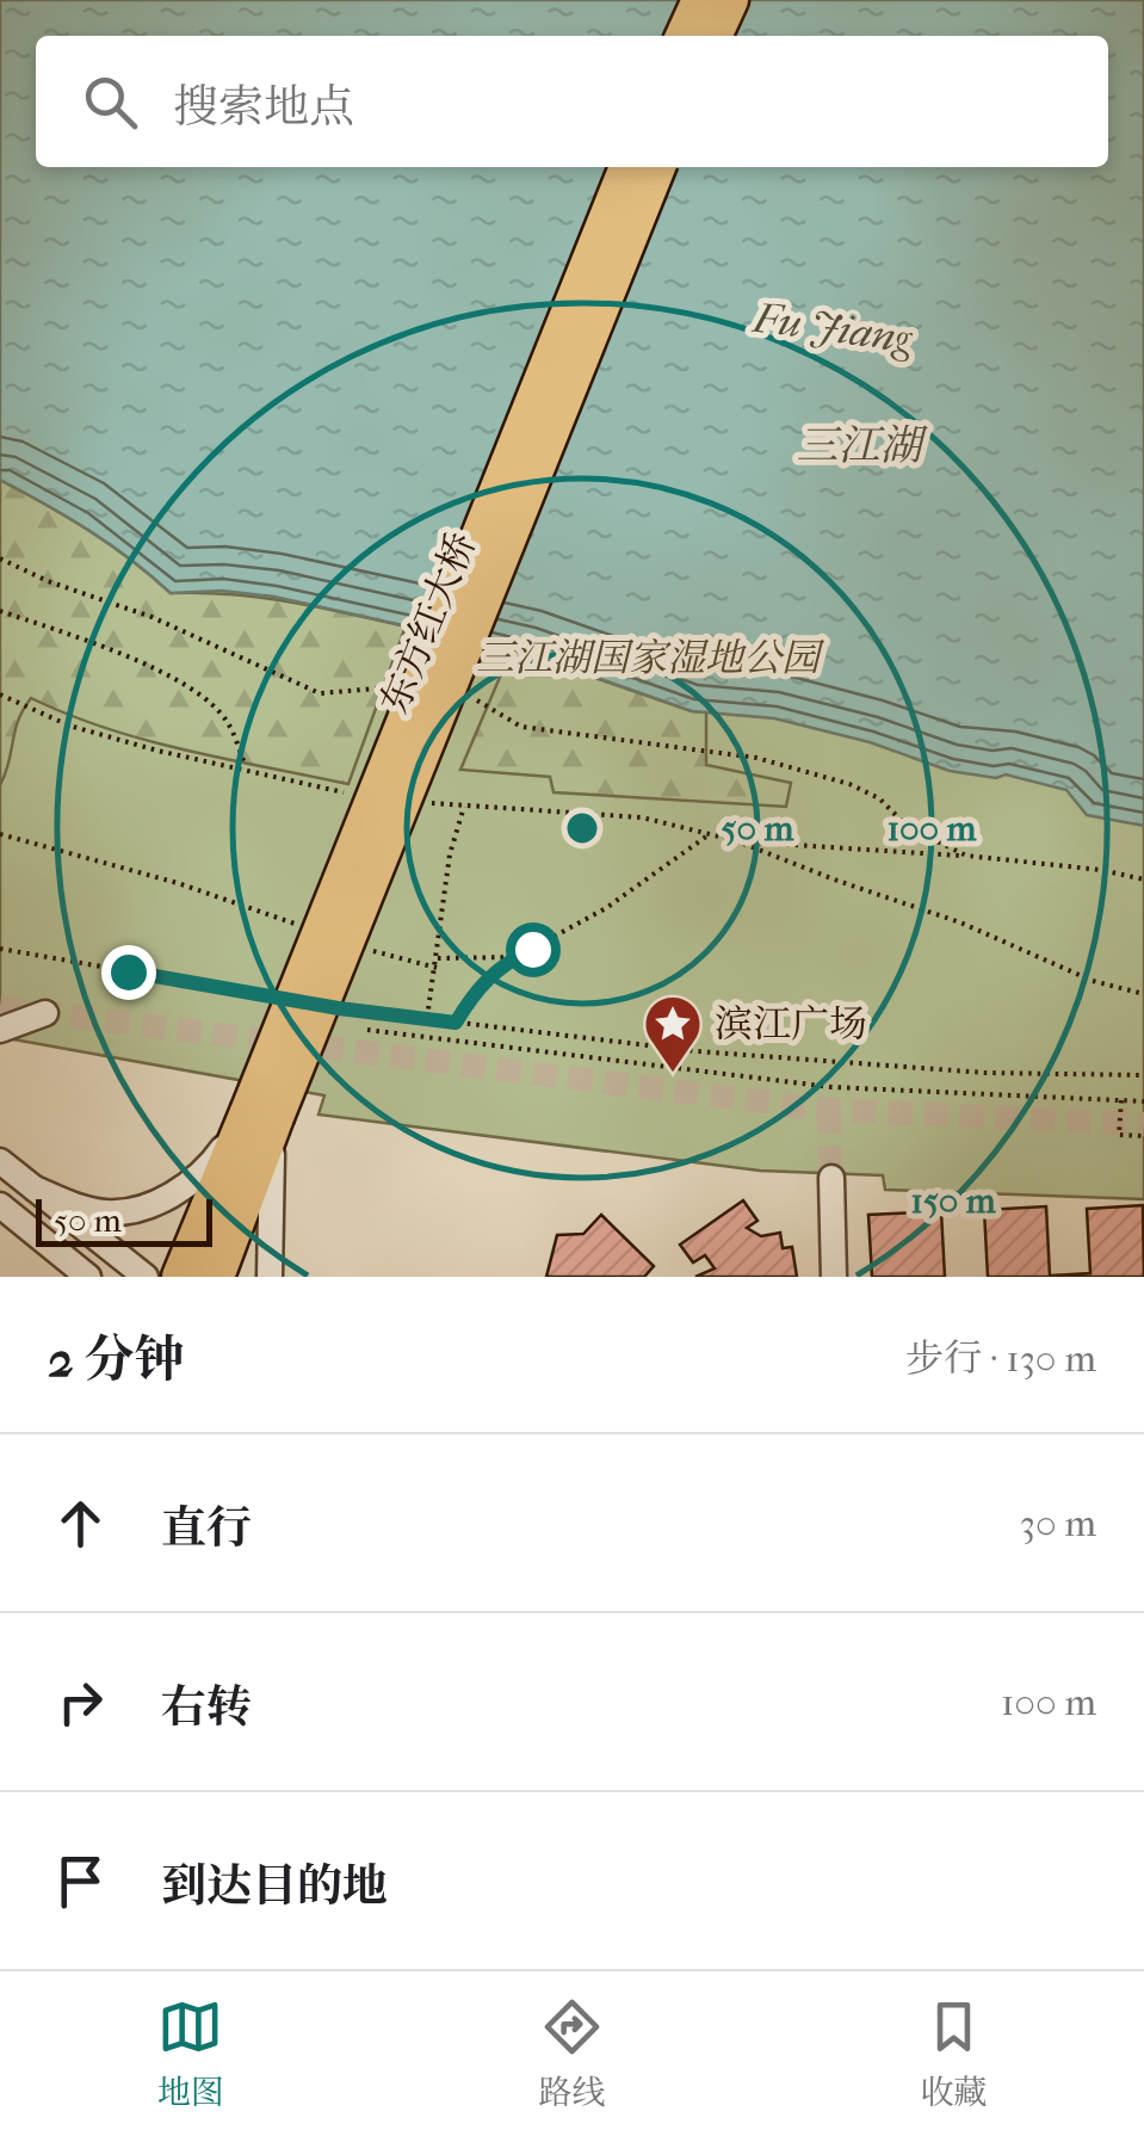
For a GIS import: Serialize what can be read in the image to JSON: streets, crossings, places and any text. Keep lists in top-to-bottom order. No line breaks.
{"streets":{"highway":["东方红大桥"]},"water":["Fu Jiang","三江湖"],"parks":["三江湖国家湿地公园"],"places":{"place":["滨江广场"]},"scale_bar":"50 m","page":{"search":"搜索地点","scale":"50 m","heading":["2 分钟","步行 · 130 m"],"list":[["直行","30 m"],["右转","100 m"],"到达目的地"],"nav":["地图","路线","收藏"]},"rings":["50 m","100 m","150 m"]}
